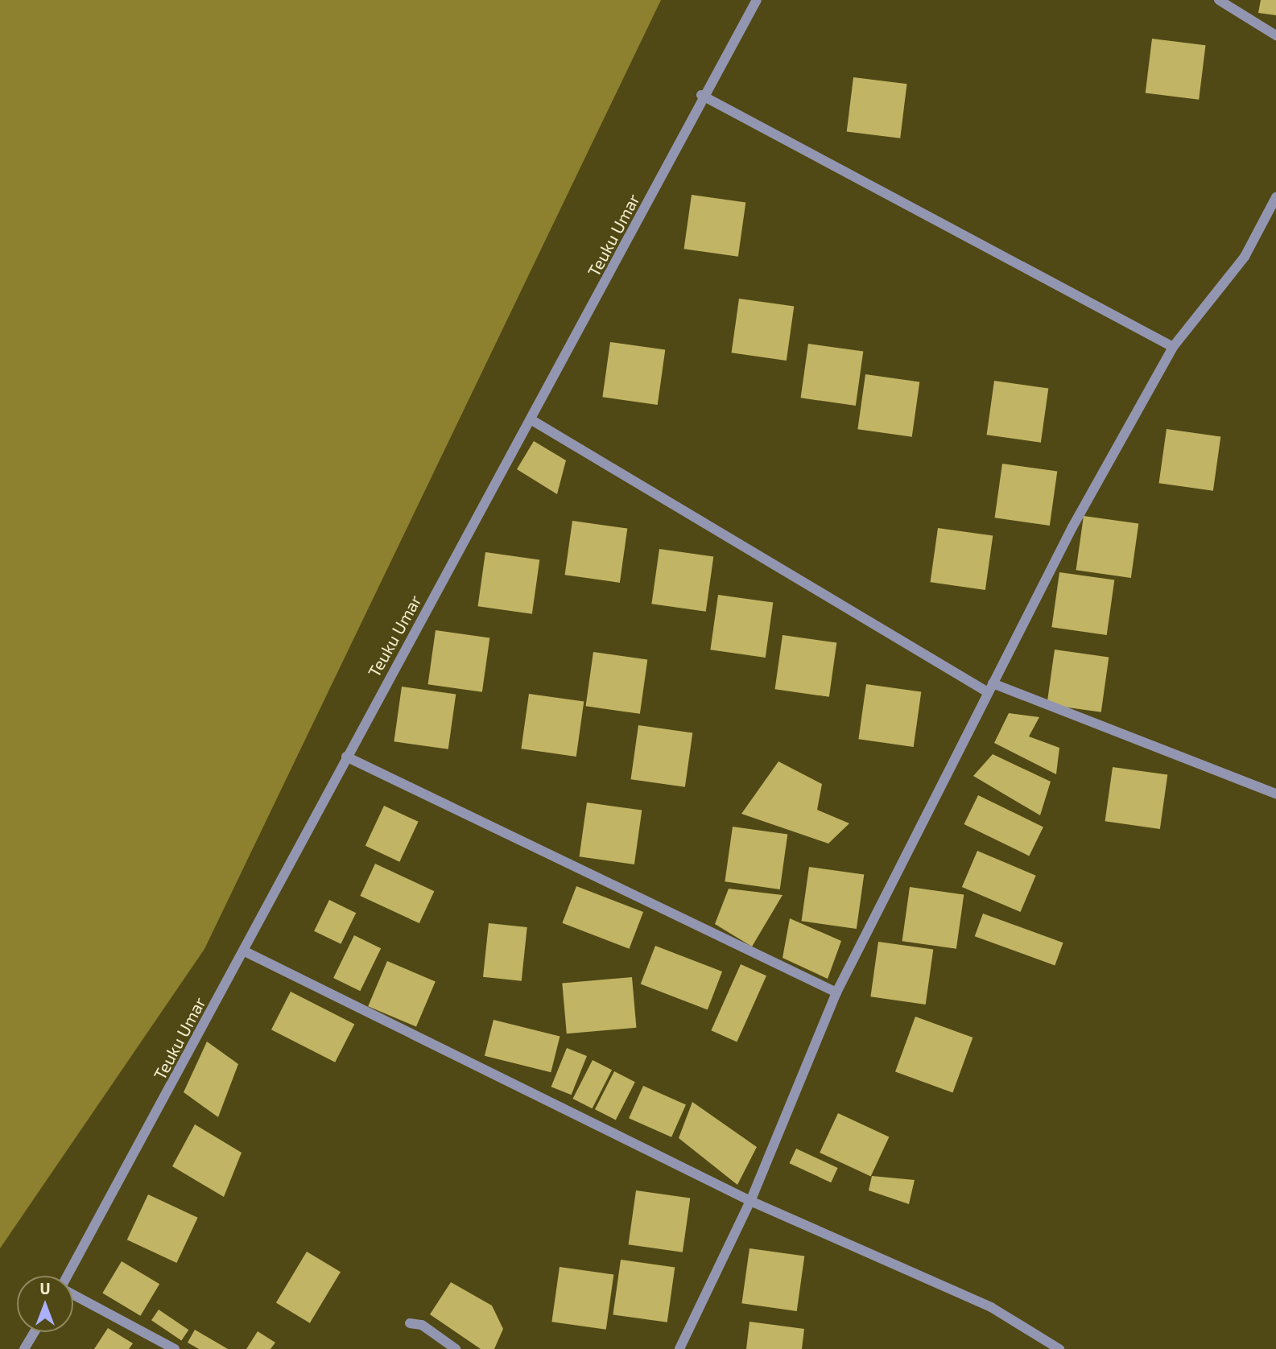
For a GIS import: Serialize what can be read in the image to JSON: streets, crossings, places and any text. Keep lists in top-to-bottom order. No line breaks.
{"streets":{"street":["Teuku Umar"]},"north":"top"}
